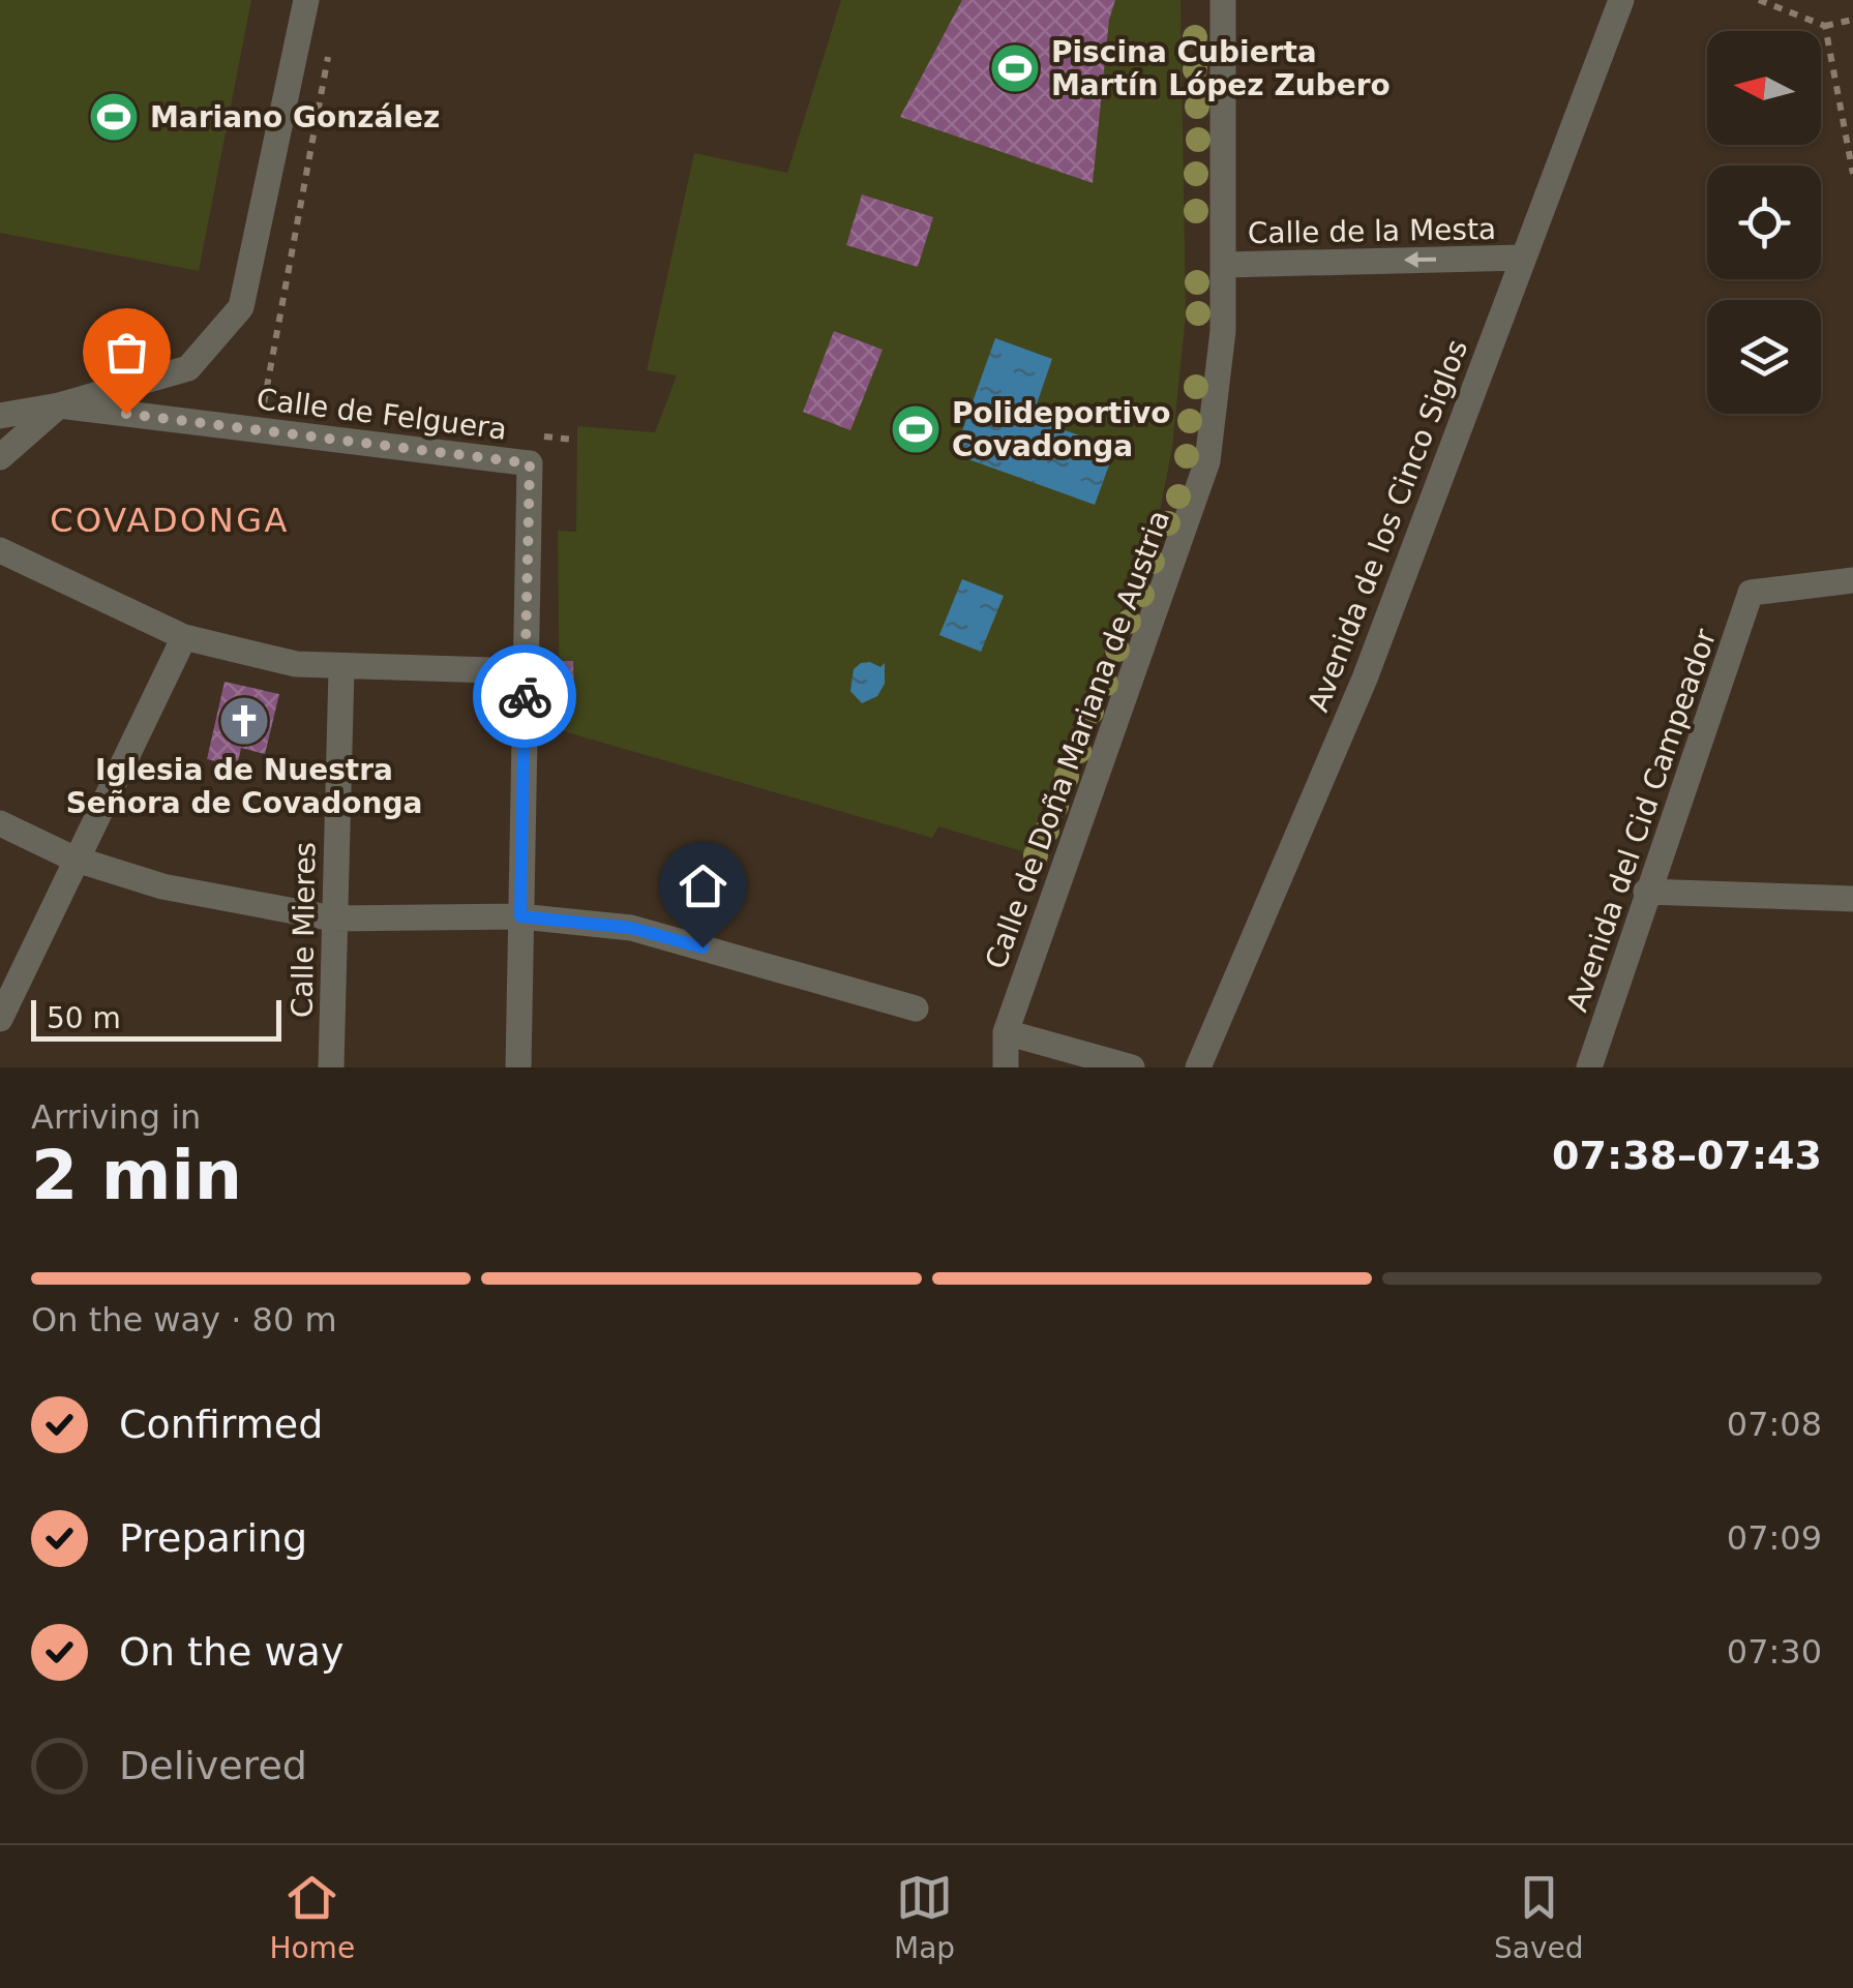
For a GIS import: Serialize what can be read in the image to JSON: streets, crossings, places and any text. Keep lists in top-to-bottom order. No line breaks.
{"streets":{"street":["Calle de la Mesta","Calle de Felguera","Avenida de los Cinco Siglos","Calle de Doña Mariana de Austria","Avenida del Cid Campeador","Calle Mieres"]},"crossings":[["Calle de la Mesta","Avenida de los Cinco Siglos"],["Calle de la Mesta","Calle de Doña Mariana de Austria"]],"one_way":["Calle de la Mesta"],"districts":["COVADONGA"],"places":{"sports":["Piscina Cubierta Martín López Zubero","Mariano González","Polideportivo Covadonga"],"church":["Iglesia de Nuestra Señora de Covadonga"]},"scale_bar":"50 m","north":"left","page":{"scale":"50 m","heading":["2 min","Arriving in","07:38–07:43"],"bar":"On the way · 80 m","list":[["Confirmed","07:08"],["Preparing","07:09"],["On the way","07:30"],"Delivered"],"tabs":["Home","Map","Saved"]}}
